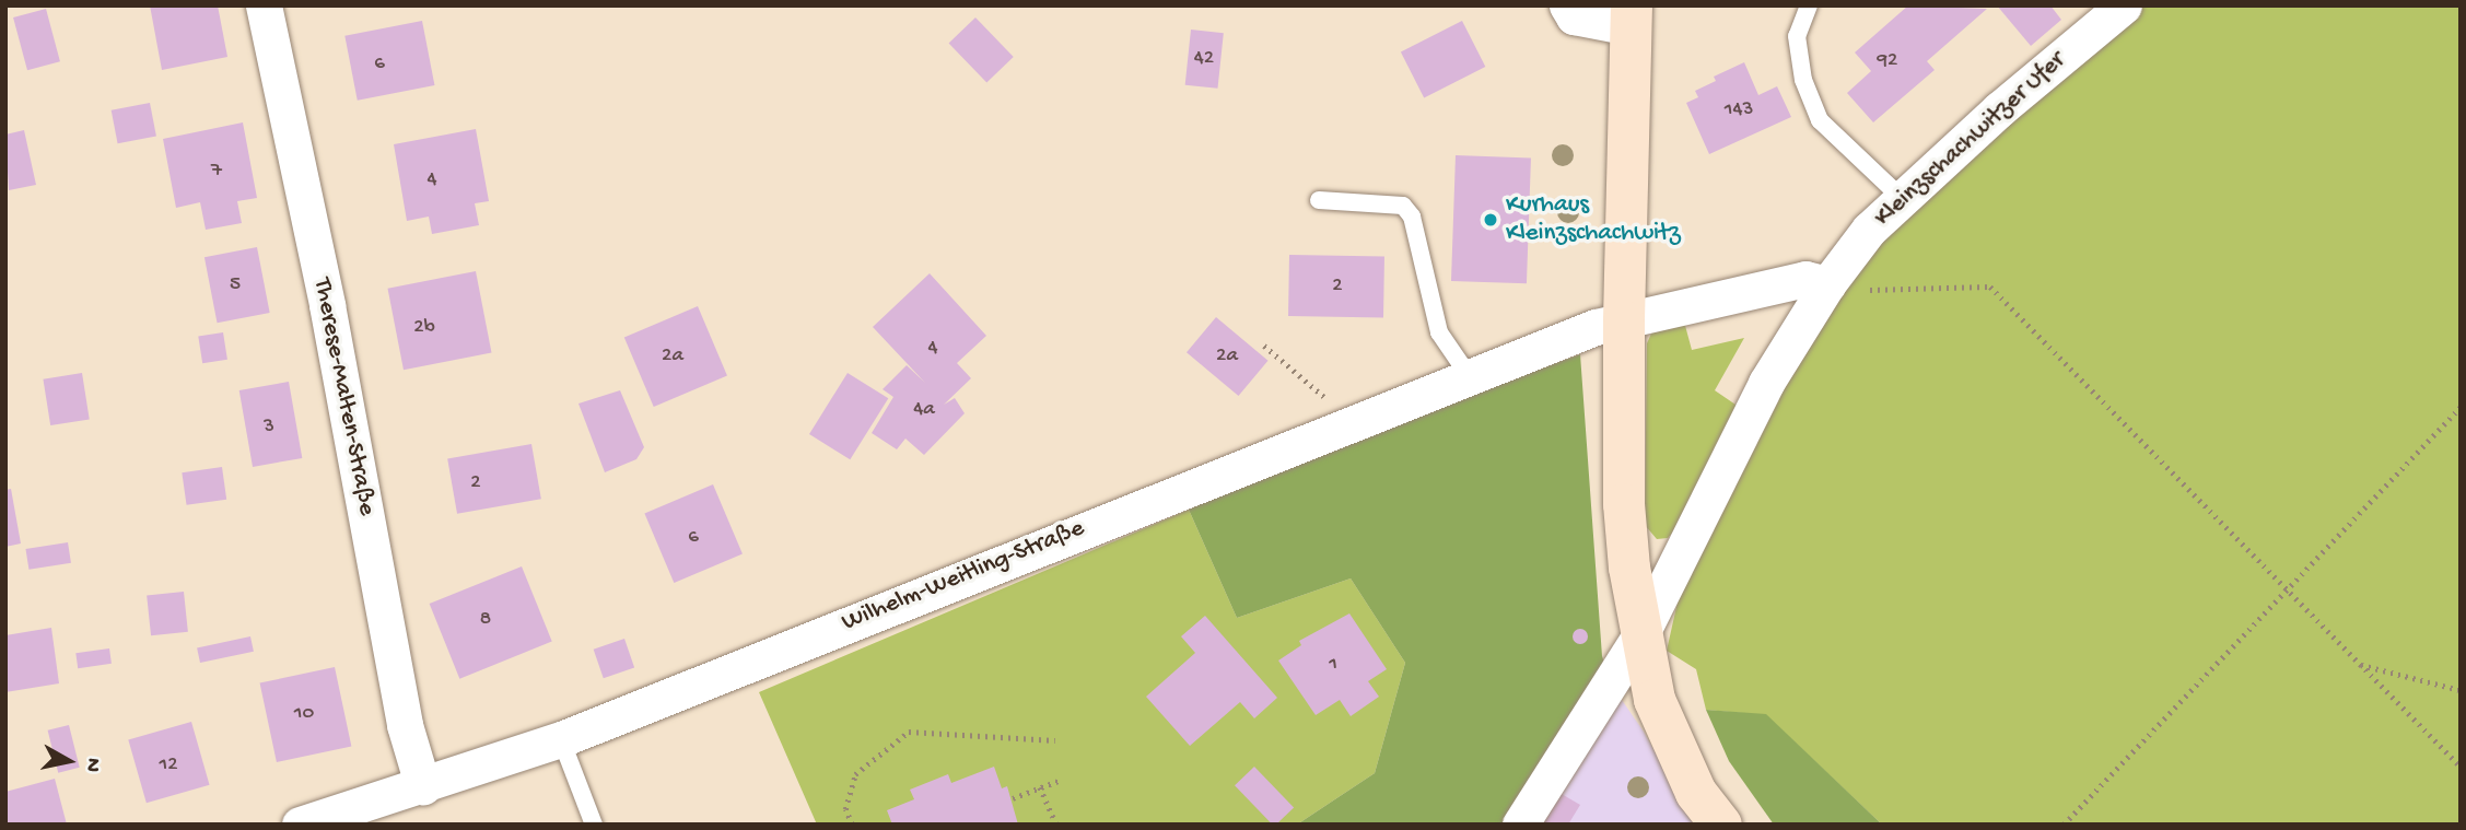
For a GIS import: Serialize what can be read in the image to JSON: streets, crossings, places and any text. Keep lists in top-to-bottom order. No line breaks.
{"streets":{"street":["Kleinzschachwitzer Ufer","Therese-Malten-Straße","Wilhelm-Weitling-Straße"]},"crossings":[["Therese-Malten-Straße","Wilhelm-Weitling-Straße"]],"places":["Kurhaus Kleinzschachwitz"],"house_numbers":["42","92","6","143","7","4","5","2","2b","4","2a","2a","4a","3","2","6","8","1","10","12"],"north":"right"}
